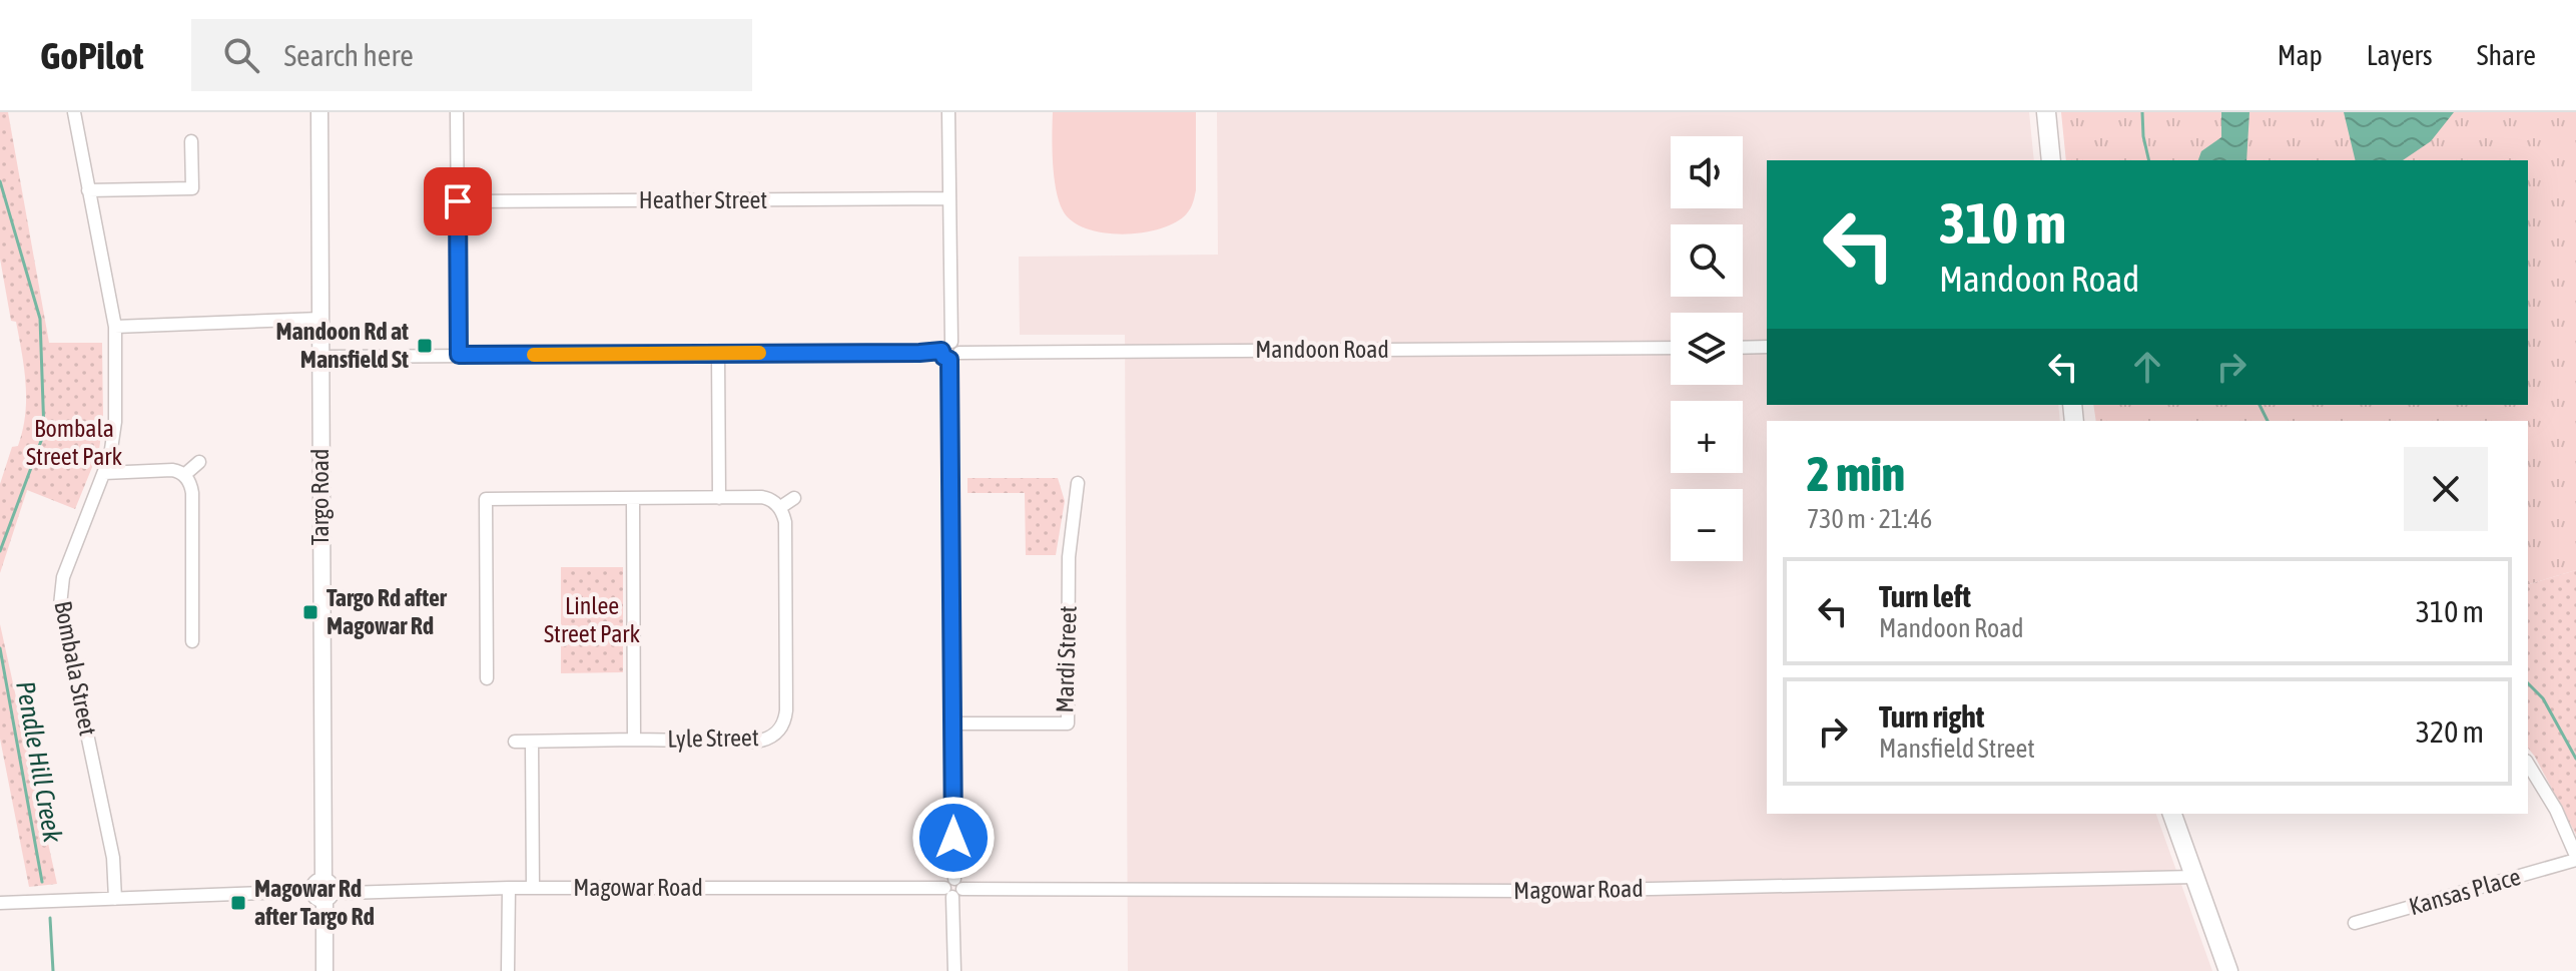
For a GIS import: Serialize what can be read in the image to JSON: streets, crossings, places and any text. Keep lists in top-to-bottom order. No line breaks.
{"streets":{"street":["Heather Street","Mandoon Road","Targo Road","Mardi Street","Bombala Street","Lyle Street","Magowar Road","Kansas Place"]},"crossings":[["Mandoon Road","Targo Road"],["Targo Road","Magowar Road"],["Bombala Street","Magowar Road"]],"water":["Pendle Hill Creek"],"parks":["Bombala Street Park","Linlee Street Park"],"places":{"transit":["Mandoon Rd at Mansfield St","Targo Rd after Magowar Rd","Magowar Rd after Targo Rd"]},"page":{"header":"GoPilot","search":"Search here","nav":["Map","Layers","Share"],"map_buttons":["+","−"],"turn":["310 m","Mandoon Road"],"heading":["2 min","730 m · 21:46"],"list":[{"name":"Turn left","note":"Mandoon Road","value":"310 m"},{"name":"Turn right","note":"Mansfield Street","value":"320 m"}]}}
